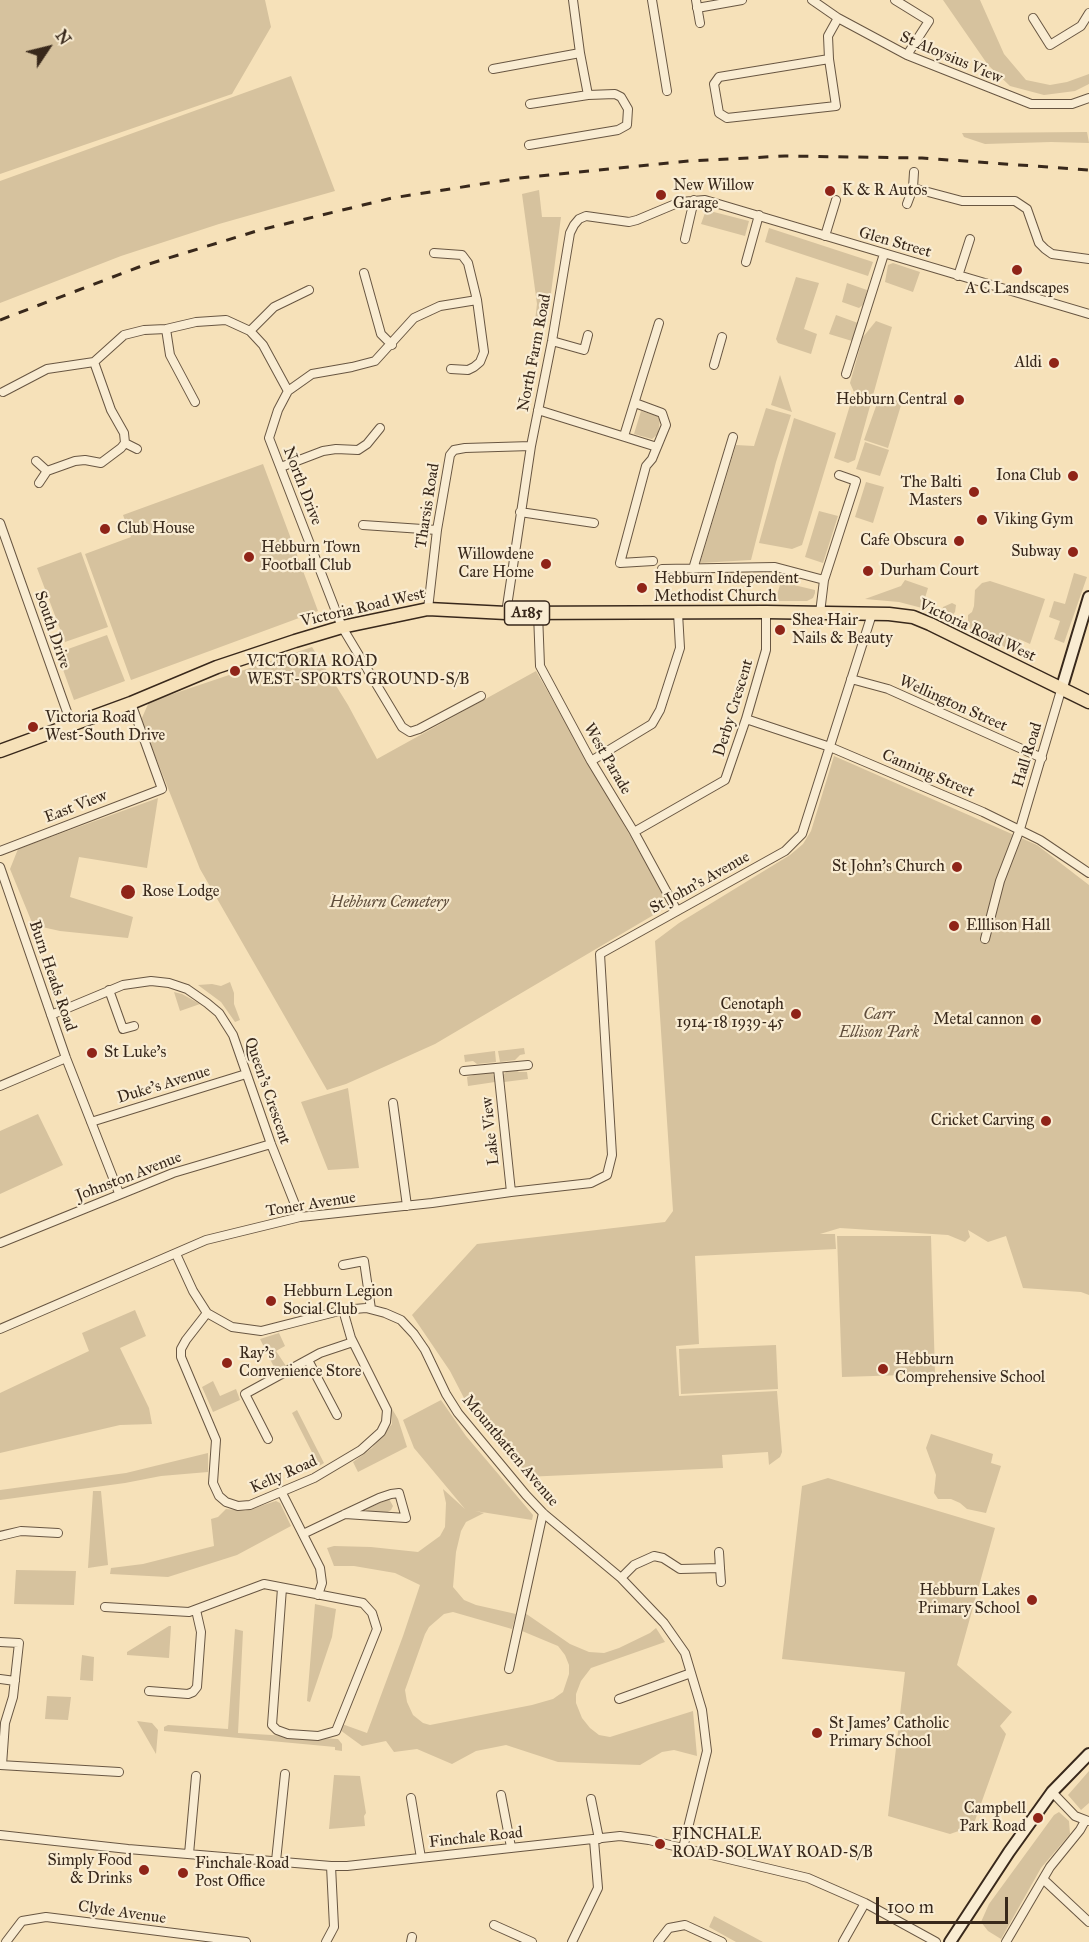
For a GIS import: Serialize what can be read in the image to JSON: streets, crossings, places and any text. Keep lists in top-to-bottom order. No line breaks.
{"streets":{"main road":["Victoria Road West","A185"],"street":["St Aloysius View","Glen Street","North Farm Road","North Drive","Tharsis Road","South Drive","Wellington Street","Derby Crescent","Hall Road","West Parade","Canning Street","East View","St John's Avenue","Burn Heads Road","Duke's Avenue","Queen's Crescent","Lake View","Johnston Avenue","Toner Avenue","Mountbatten Avenue","Kelly Road","Finchale Road","Clyde Avenue"]},"crossings":[["Glen Street","North Farm Road"],["North Farm Road","Tharsis Road"],["North Farm Road","Victoria Road West"],["North Drive","Victoria Road West"],["Tharsis Road","Victoria Road West"],["Victoria Road West","A185"],["Victoria Road West","South Drive"],["Victoria Road West","Derby Crescent"],["Victoria Road West","Hall Road"],["Victoria Road West","West Parade"],["Victoria Road West","East View"],["Victoria Road West","St John's Avenue"],["A185","Hall Road"],["Wellington Street","Hall Road"],["Wellington Street","St John's Avenue"],["Derby Crescent","West Parade"],["Derby Crescent","Canning Street"],["Hall Road","Canning Street"],["West Parade","St John's Avenue"],["Canning Street","St John's Avenue"],["St John's Avenue","Toner Avenue"],["Burn Heads Road","Duke's Avenue"],["Burn Heads Road","Queen's Crescent"],["Burn Heads Road","Johnston Avenue"],["Duke's Avenue","Queen's Crescent"],["Queen's Crescent","Johnston Avenue"],["Queen's Crescent","Toner Avenue"],["Lake View","Toner Avenue"],["Mountbatten Avenue","Kelly Road"],["Mountbatten Avenue","Finchale Road"]],"parks":["Hebburn Cemetery","Carr Ellison Park"],"places":["K & R Autos","New Willow Garage","A C Landscapes","Aldi","Hebburn Central","Iona Club","The Balti Masters","Viking Gym","Club House","Cafe Obscura","Subway","Hebburn Town Football Club","Willowdene Care Home","Durham Court","Hebburn Independent Methodist Church","Shea Hair Nails & Beauty","VICTORIA ROAD WEST-SPORTS GROUND-S/B","Victoria Road West-South Drive","St John's Church","Rose Lodge","Elllison Hall","Cenotaph 1914-18 1939-45","Metal cannon","St Luke's","Cricket Carving","Hebburn Legion Social Club","Ray's Convenience Store","Hebburn Comprehensive School","Hebburn Lakes Primary School","St James' Catholic Primary School","Campbell Park Road","FINCHALE ROAD-SOLWAY ROAD-S/B","Simply Food & Drinks","Finchale Road Post Office"],"scale_bar":"100 m","north":"top right"}
